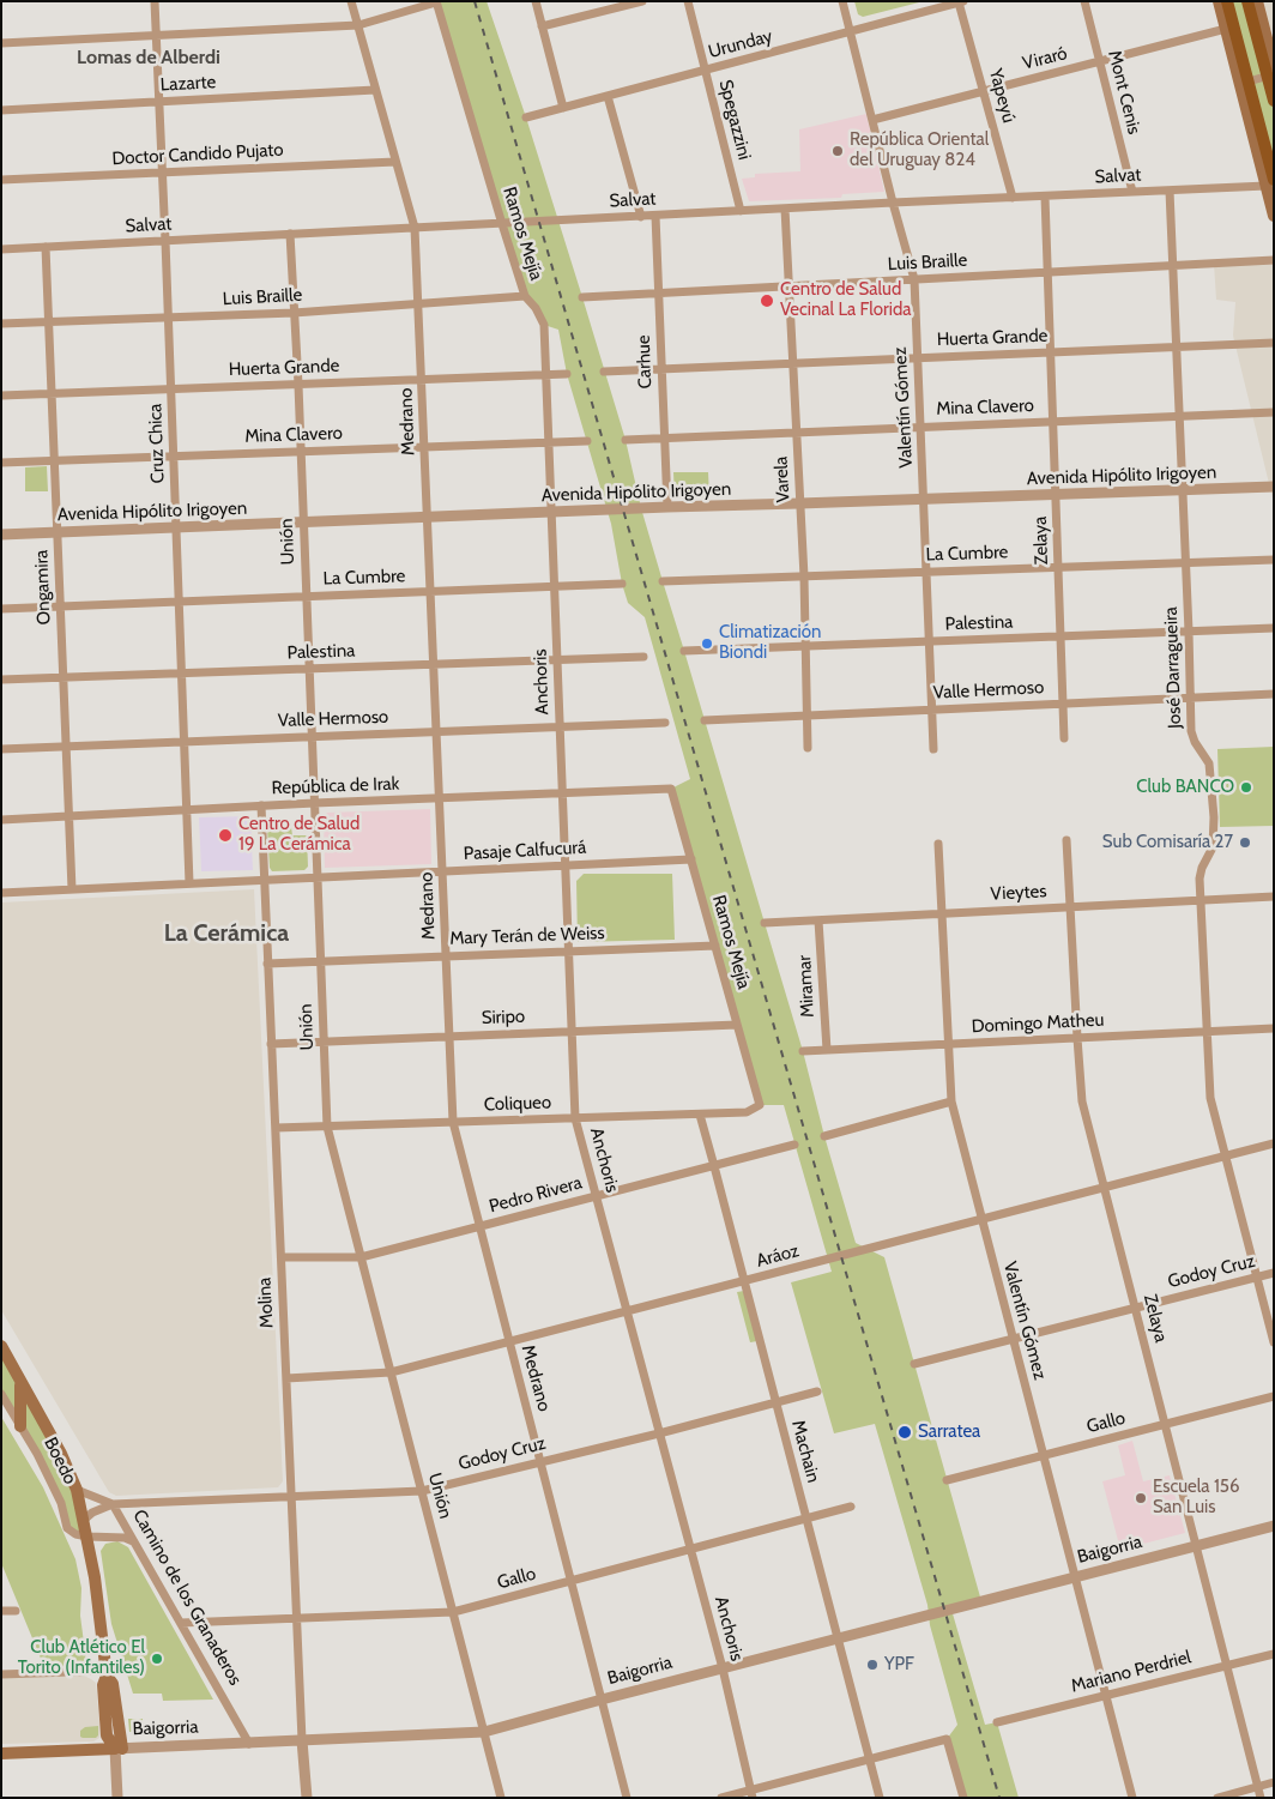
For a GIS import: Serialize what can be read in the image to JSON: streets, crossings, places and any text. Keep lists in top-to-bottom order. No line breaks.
{"streets":{"main road":["Baigorria"],"street":["Urunday","Viraró","Lazarte","Mont Cenis","Yapeyú","Spegazzini","Doctor Candido Pujato","Salvat","Ramos Mejía","Luis Braille","Huerta Grande","Carhue","Valentín Gómez","Mina Clavero","Medrano","Cruz Chica","Avenida Hipólito Irigoyen","Varela","Zelaya","Unión","La Cumbre","Ongamira","Palestina","José Darragueira","Anchoris","Valle Hermoso","República de Irak","Pasaje Calfucurá","Vieytes","Mary Terán de Weiss","Miramar","Siripo","Domingo Matheu","Coliqueo","Pedro Rivera","Aráoz","Godoy Cruz","Molina","Gallo","Machain","Boedo","Camino de los Granaderos","Mariano Perdriel"]},"crossings":[["Urunday","Yapeyú"],["Urunday","Spegazzini"],["Urunday","Valentín Gómez"],["Viraró","Mont Cenis"],["Viraró","Yapeyú"],["Viraró","Valentín Gómez"],["Lazarte","Medrano"],["Lazarte","Cruz Chica"],["Mont Cenis","Salvat"],["Yapeyú","Salvat"],["Spegazzini","Salvat"],["Doctor Candido Pujato","Medrano"],["Doctor Candido Pujato","Cruz Chica"],["Salvat","Ramos Mejía"],["Salvat","Carhue"],["Salvat","Valentín Gómez"],["Salvat","Medrano"],["Salvat","Cruz Chica"],["Salvat","Varela"],["Salvat","Zelaya"],["Salvat","Unión"],["Salvat","Ongamira"],["Salvat","José Darragueira"],["Ramos Mejía","Luis Braille"],["Ramos Mejía","Huerta Grande"],["Ramos Mejía","Mina Clavero"],["Ramos Mejía","Avenida Hipólito Irigoyen"],["Ramos Mejía","Anchoris"],["Ramos Mejía","República de Irak"],["Ramos Mejía","Pasaje Calfucurá"],["Ramos Mejía","Mary Terán de Weiss"],["Ramos Mejía","Siripo"],["Ramos Mejía","Coliqueo"],["Luis Braille","Carhue"],["Luis Braille","Valentín Gómez"],["Luis Braille","Medrano"],["Luis Braille","Cruz Chica"],["Luis Braille","Varela"],["Luis Braille","Zelaya"],["Luis Braille","Unión"],["Luis Braille","Ongamira"],["Luis Braille","José Darragueira"],["Huerta Grande","Carhue"],["Huerta Grande","Valentín Gómez"],["Huerta Grande","Medrano"],["Huerta Grande","Cruz Chica"],["Huerta Grande","Varela"],["Huerta Grande","Zelaya"],["Huerta Grande","Unión"],["Huerta Grande","Ongamira"],["Huerta Grande","José Darragueira"],["Carhue","Mina Clavero"],["Carhue","Avenida Hipólito Irigoyen"],["Valentín Gómez","Mina Clavero"],["Valentín Gómez","Avenida Hipólito Irigoyen"],["Valentín Gómez","La Cumbre"],["Valentín Gómez","Palestina"],["Valentín Gómez","Valle Hermoso"],["Valentín Gómez","Vieytes"],["Valentín Gómez","Domingo Matheu"],["Valentín Gómez","Aráoz"],["Valentín Gómez","Godoy Cruz"],["Valentín Gómez","Gallo"],["Valentín Gómez","Baigorria"],["Valentín Gómez","Mariano Perdriel"],["Mina Clavero","Medrano"],["Mina Clavero","Cruz Chica"],["Mina Clavero","Varela"],["Mina Clavero","Zelaya"],["Mina Clavero","Unión"],["Mina Clavero","Ongamira"],["Mina Clavero","José Darragueira"],["Medrano","Avenida Hipólito Irigoyen"],["Medrano","La Cumbre"],["Medrano","Palestina"],["Medrano","Valle Hermoso"],["Medrano","República de Irak"],["Medrano","Pasaje Calfucurá"],["Medrano","Mary Terán de Weiss"],["Medrano","Siripo"],["Medrano","Coliqueo"],["Medrano","Pedro Rivera"],["Medrano","Aráoz"],["Medrano","Godoy Cruz"],["Medrano","Gallo"],["Medrano","Baigorria"],["Cruz Chica","Avenida Hipólito Irigoyen"],["Cruz Chica","La Cumbre"],["Cruz Chica","Palestina"],["Cruz Chica","Valle Hermoso"],["Cruz Chica","República de Irak"],["Cruz Chica","Pasaje Calfucurá"],["Avenida Hipólito Irigoyen","Varela"],["Avenida Hipólito Irigoyen","Zelaya"],["Avenida Hipólito Irigoyen","Unión"],["Avenida Hipólito Irigoyen","Ongamira"],["Avenida Hipólito Irigoyen","José Darragueira"],["Avenida Hipólito Irigoyen","Anchoris"],["Varela","La Cumbre"],["Varela","Palestina"],["Varela","Valle Hermoso"],["Zelaya","La Cumbre"],["Zelaya","Palestina"],["Zelaya","Valle Hermoso"],["Zelaya","Vieytes"],["Zelaya","Domingo Matheu"],["Zelaya","Aráoz"],["Zelaya","Godoy Cruz"],["Zelaya","Gallo"],["Zelaya","Baigorria"],["Zelaya","Mariano Perdriel"],["Unión","La Cumbre"],["Unión","Palestina"],["Unión","Valle Hermoso"],["Unión","República de Irak"],["Unión","Pasaje Calfucurá"],["Unión","Mary Terán de Weiss"],["Unión","Siripo"],["Unión","Coliqueo"],["Unión","Pedro Rivera"],["Unión","Aráoz"],["Unión","Godoy Cruz"],["Unión","Gallo"],["Unión","Baigorria"],["La Cumbre","Ongamira"],["La Cumbre","José Darragueira"],["La Cumbre","Anchoris"],["Ongamira","Palestina"],["Ongamira","Valle Hermoso"],["Ongamira","República de Irak"],["Ongamira","Pasaje Calfucurá"],["Palestina","José Darragueira"],["Palestina","Anchoris"],["José Darragueira","Valle Hermoso"],["José Darragueira","Vieytes"],["José Darragueira","Domingo Matheu"],["José Darragueira","Aráoz"],["José Darragueira","Godoy Cruz"],["Anchoris","Valle Hermoso"],["Anchoris","República de Irak"],["Anchoris","Pasaje Calfucurá"],["Anchoris","Mary Terán de Weiss"],["Anchoris","Siripo"],["Anchoris","Coliqueo"],["Anchoris","Pedro Rivera"],["Anchoris","Aráoz"],["Anchoris","Godoy Cruz"],["Anchoris","Gallo"],["Anchoris","Baigorria"],["República de Irak","Molina"],["Pasaje Calfucurá","Molina"],["Vieytes","Miramar"],["Mary Terán de Weiss","Molina"],["Miramar","Domingo Matheu"],["Siripo","Molina"],["Coliqueo","Molina"],["Coliqueo","Machain"],["Pedro Rivera","Molina"],["Pedro Rivera","Machain"],["Aráoz","Molina"],["Aráoz","Machain"],["Godoy Cruz","Molina"],["Godoy Cruz","Machain"],["Godoy Cruz","Camino de los Granaderos"],["Molina","Gallo"],["Molina","Baigorria"],["Gallo","Machain"],["Gallo","Camino de los Granaderos"],["Machain","Baigorria"],["Baigorria","Camino de los Granaderos"]],"districts":["Lomas de Alberdi","La Cerámica"],"places":["República Oriental del Uruguay 824","Centro de Salud Vecinal La Florida","Climatización Biondi","Club BANCO","Centro de Salud 19 La Cerámica","Sub Comisaría 27","Sarratea","Escuela 156 San Luis","Club Atlético El Torito (Infantiles)","YPF"]}
